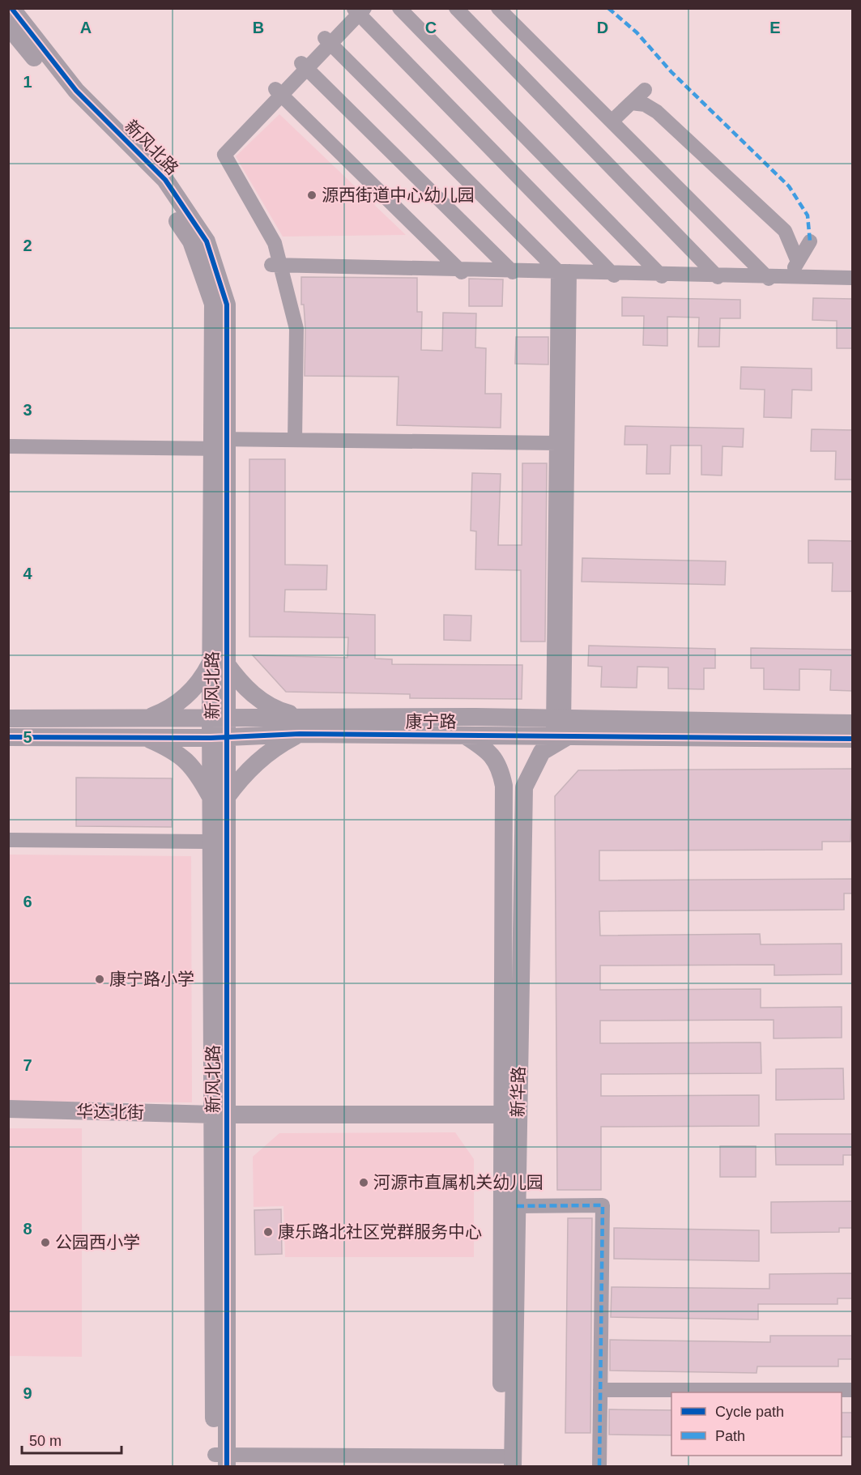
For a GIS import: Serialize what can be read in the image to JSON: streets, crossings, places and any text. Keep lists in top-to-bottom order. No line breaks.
{"streets":{"street":["新风北路","康宁路","新华路","华达北街"]},"crossings":[["新风北路","康宁路"],["新风北路","华达北街"],["康宁路","新华路"]],"places":["源西街道中心幼儿园","康宁路小学","河源市直属机关幼儿园","康乐路北社区党群服务中心","公园西小学"],"legend":["Cycle path","Path"],"scale_bar":"50 m","grid":{"columns":["A","B","C","D","E"],"rows":["1","2","3","4","5","6","7","8","9"]}}
